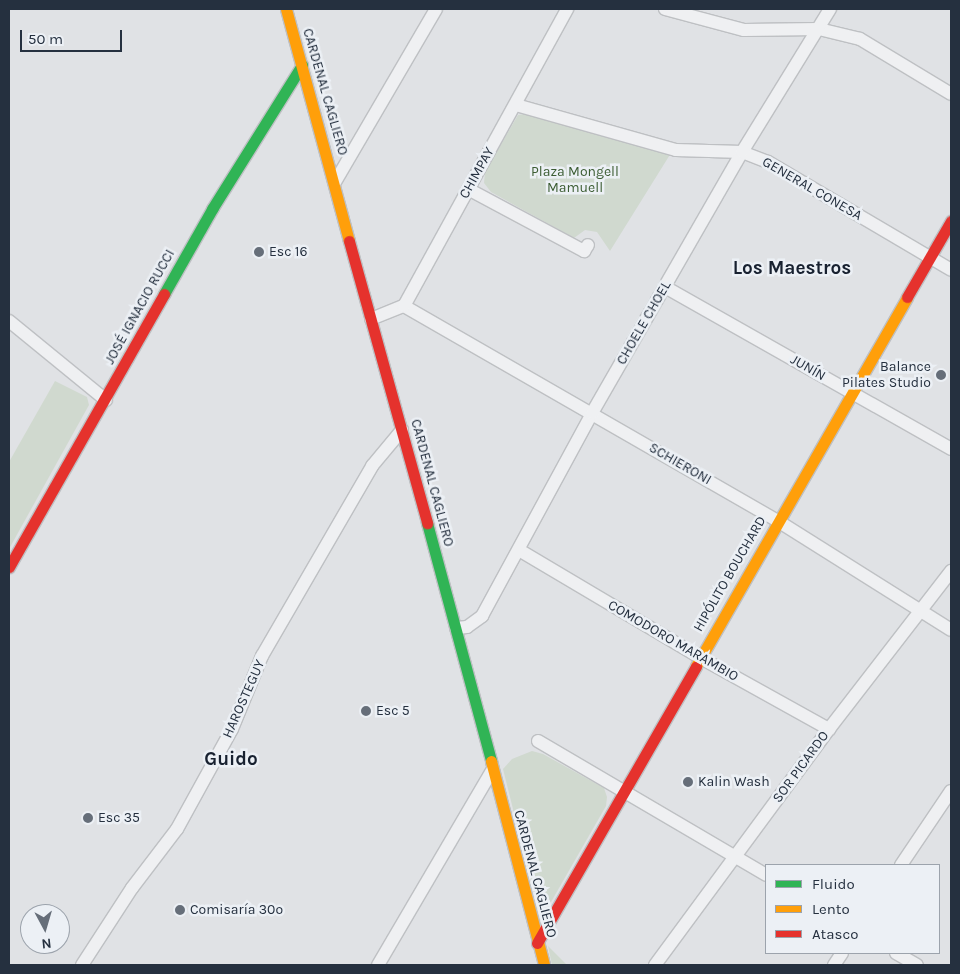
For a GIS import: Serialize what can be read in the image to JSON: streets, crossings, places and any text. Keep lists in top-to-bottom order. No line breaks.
{"streets":{"main road":["CARDENAL CAGLIERO","JOSÉ IGNACIO RUCCI","HIPÓLITO BOUCHARD"],"street":["CHIMPAY","GENERAL CONESA","CHOELE CHOEL","JUNÍN","SCHIERONI","COMODORO MARAMBIO","HAROSTEGUY","SOR PICARDO"]},"crossings":[["CARDENAL CAGLIERO","JOSÉ IGNACIO RUCCI"],["CARDENAL CAGLIERO","CHOELE CHOEL"],["CARDENAL CAGLIERO","HIPÓLITO BOUCHARD"],["CARDENAL CAGLIERO","HAROSTEGUY"],["CHIMPAY","GENERAL CONESA"],["CHIMPAY","SCHIERONI"],["GENERAL CONESA","CHOELE CHOEL"],["GENERAL CONESA","HIPÓLITO BOUCHARD"],["CHOELE CHOEL","JUNÍN"],["CHOELE CHOEL","SCHIERONI"],["CHOELE CHOEL","COMODORO MARAMBIO"],["JUNÍN","HIPÓLITO BOUCHARD"],["SCHIERONI","HIPÓLITO BOUCHARD"],["SCHIERONI","SOR PICARDO"],["HIPÓLITO BOUCHARD","COMODORO MARAMBIO"],["COMODORO MARAMBIO","SOR PICARDO"]],"districts":["Los Maestros","Guido"],"parks":["Plaza Mongell Mamuell"],"places":["Esc 16","Balance Pilates Studio","Esc 5","Kalin Wash","Esc 35","Comisaría 30º"],"legend":["Fluido","Lento","Atasco"],"scale_bar":"50 m","north":"bottom"}
